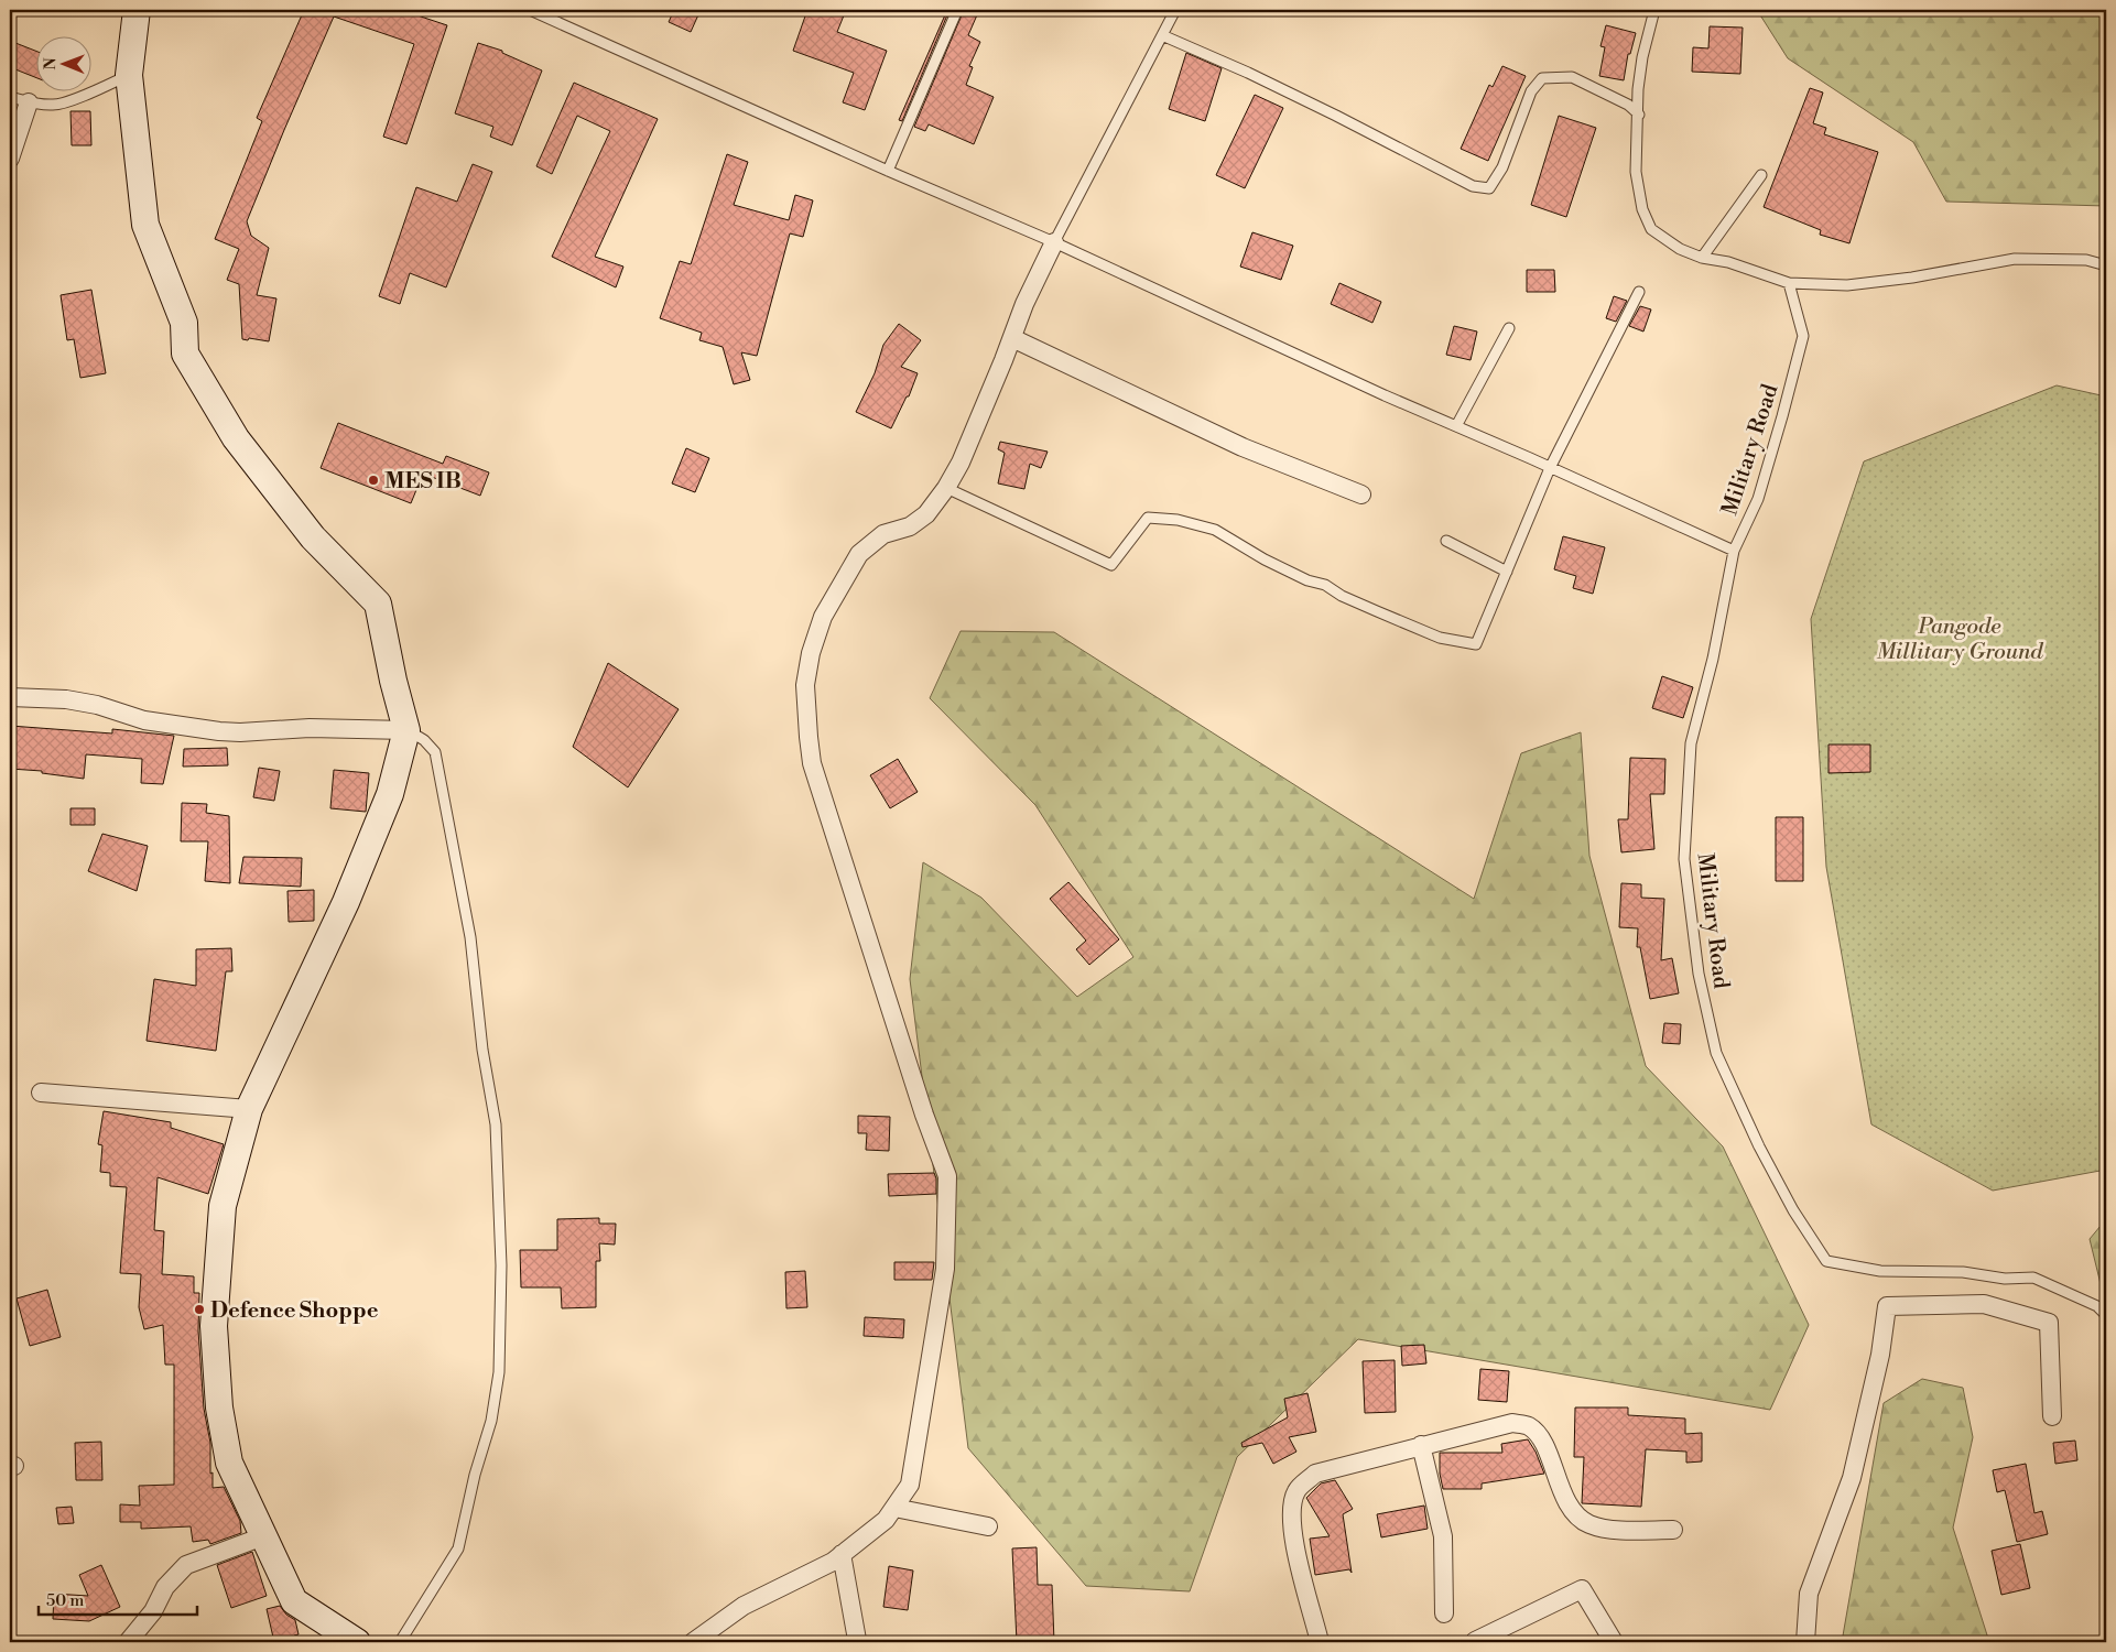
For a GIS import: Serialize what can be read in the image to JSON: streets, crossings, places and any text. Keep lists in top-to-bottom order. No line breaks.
{"streets":{"lane":["Military Road"]},"parks":["Pangode Millitary Ground"],"places":["MES IB","Defence Shoppe"],"scale_bar":"50 m","north":"left"}
